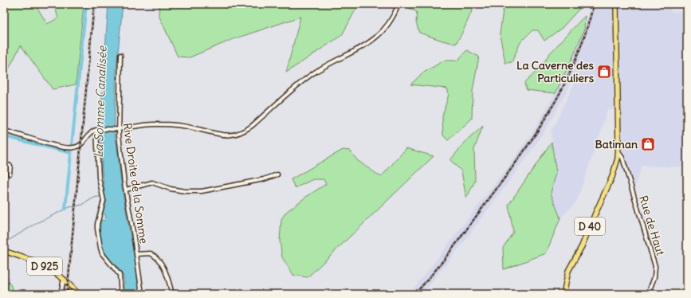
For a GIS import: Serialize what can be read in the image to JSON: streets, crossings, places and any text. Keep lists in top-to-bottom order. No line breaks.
{"streets":{"main road":["D 40","D 925"],"street":["Rive Droite de la Somme","Rue de Haut"]},"crossings":[["Rue de Haut","D 40"]],"water":["La Somme Canalisée"],"places":{"shop":["La Caverne des Particuliers","Batiman"]}}
